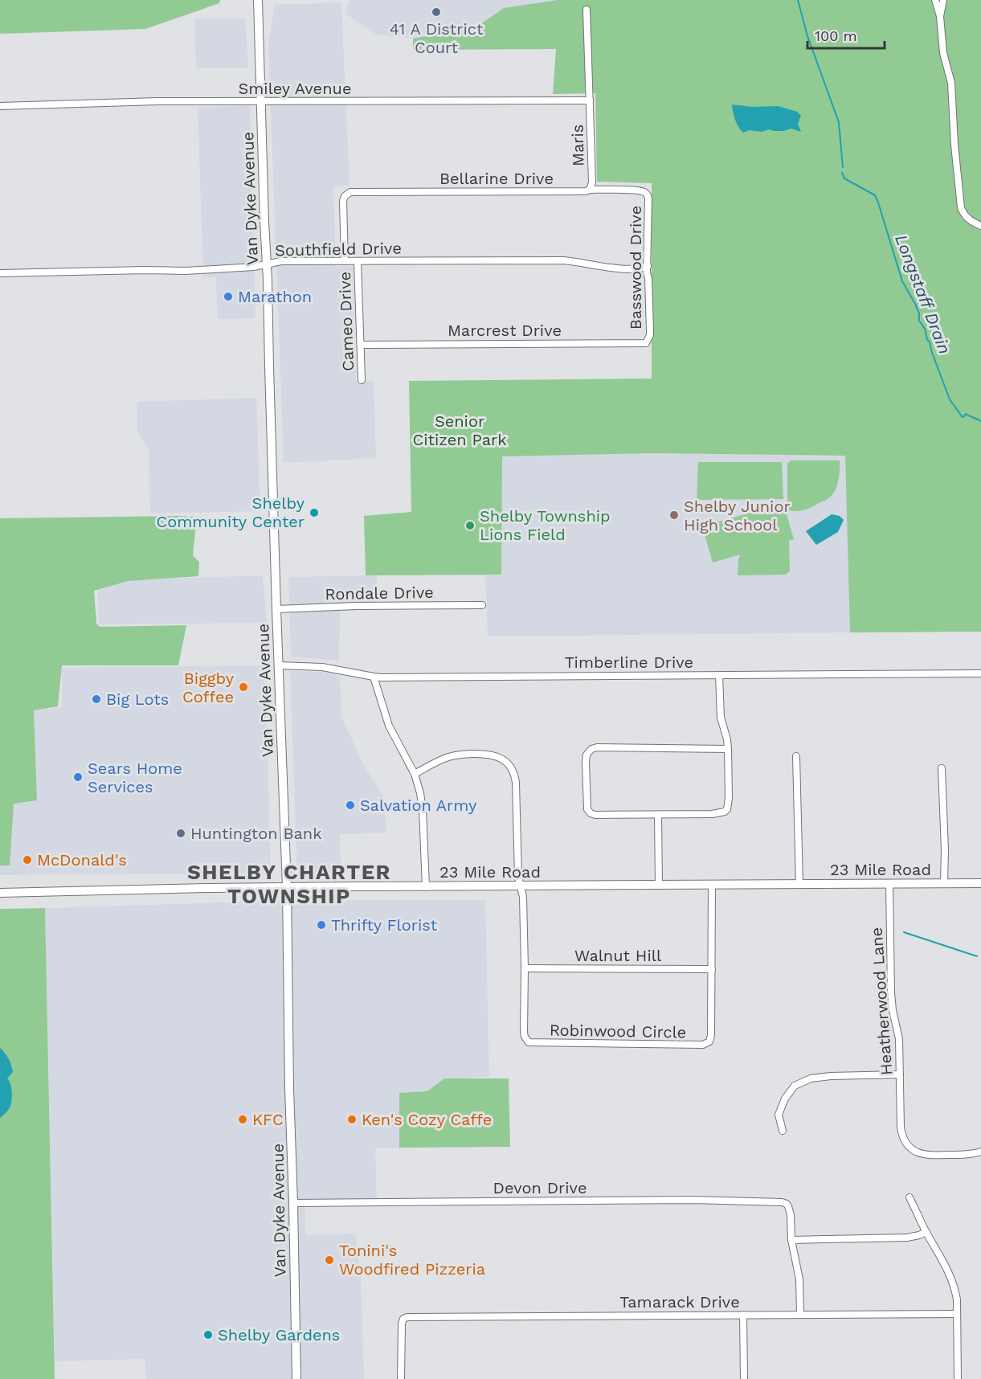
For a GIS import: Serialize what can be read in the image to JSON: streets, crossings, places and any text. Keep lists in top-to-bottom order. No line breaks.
{"streets":{"main road":["Van Dyke Avenue","23 Mile Road"],"street":["Smiley Avenue","Maris","Bellarine Drive","Southfield Drive","Basswood Drive","Cameo Drive","Marcrest Drive","Rondale Drive","Timberline Drive","Walnut Hill","Heatherwood Lane","Robinwood Circle","Devon Drive","Tamarack Drive"]},"crossings":[["Smiley Avenue","Maris"],["Smiley Avenue","Van Dyke Avenue"],["Maris","Bellarine Drive"],["Bellarine Drive","Basswood Drive"],["Bellarine Drive","Cameo Drive"],["Van Dyke Avenue","Southfield Drive"],["Van Dyke Avenue","Rondale Drive"],["Van Dyke Avenue","Timberline Drive"],["Van Dyke Avenue","23 Mile Road"],["Van Dyke Avenue","Devon Drive"],["Southfield Drive","Basswood Drive"],["Southfield Drive","Cameo Drive"],["Basswood Drive","Marcrest Drive"],["Cameo Drive","Marcrest Drive"],["23 Mile Road","Heatherwood Lane"],["Walnut Hill","Robinwood Circle"]],"districts":["SHELBY CHARTER TOWNSHIP"],"water":["Longstaff Drain"],"parks":["Senior Citizen Park"],"places":["41 A District Court","Marathon","Shelby Community Center","Shelby Junior High School","Shelby Township Lions Field","Biggby Coffee","Big Lots","Sears Home Services","Salvation Army","Huntington Bank","McDonald's","Thrifty Florist","KFC","Ken's Cozy Caffe","Tonini's Woodfired Pizzeria","Shelby Gardens"],"scale_bar":"100 m"}
